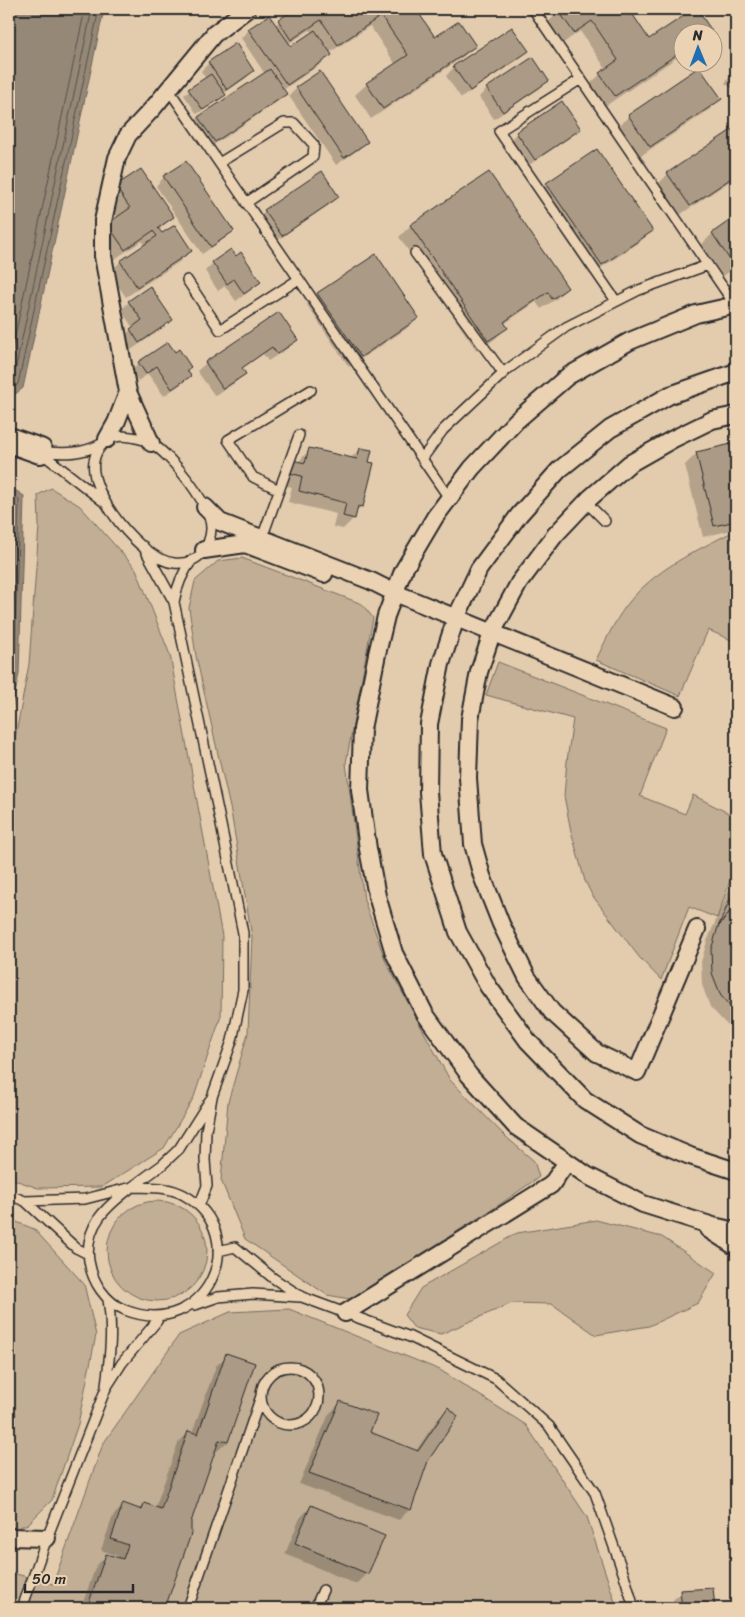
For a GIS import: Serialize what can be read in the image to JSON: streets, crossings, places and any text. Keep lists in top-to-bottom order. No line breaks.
{"scale_bar":"50 m","north":"top"}
